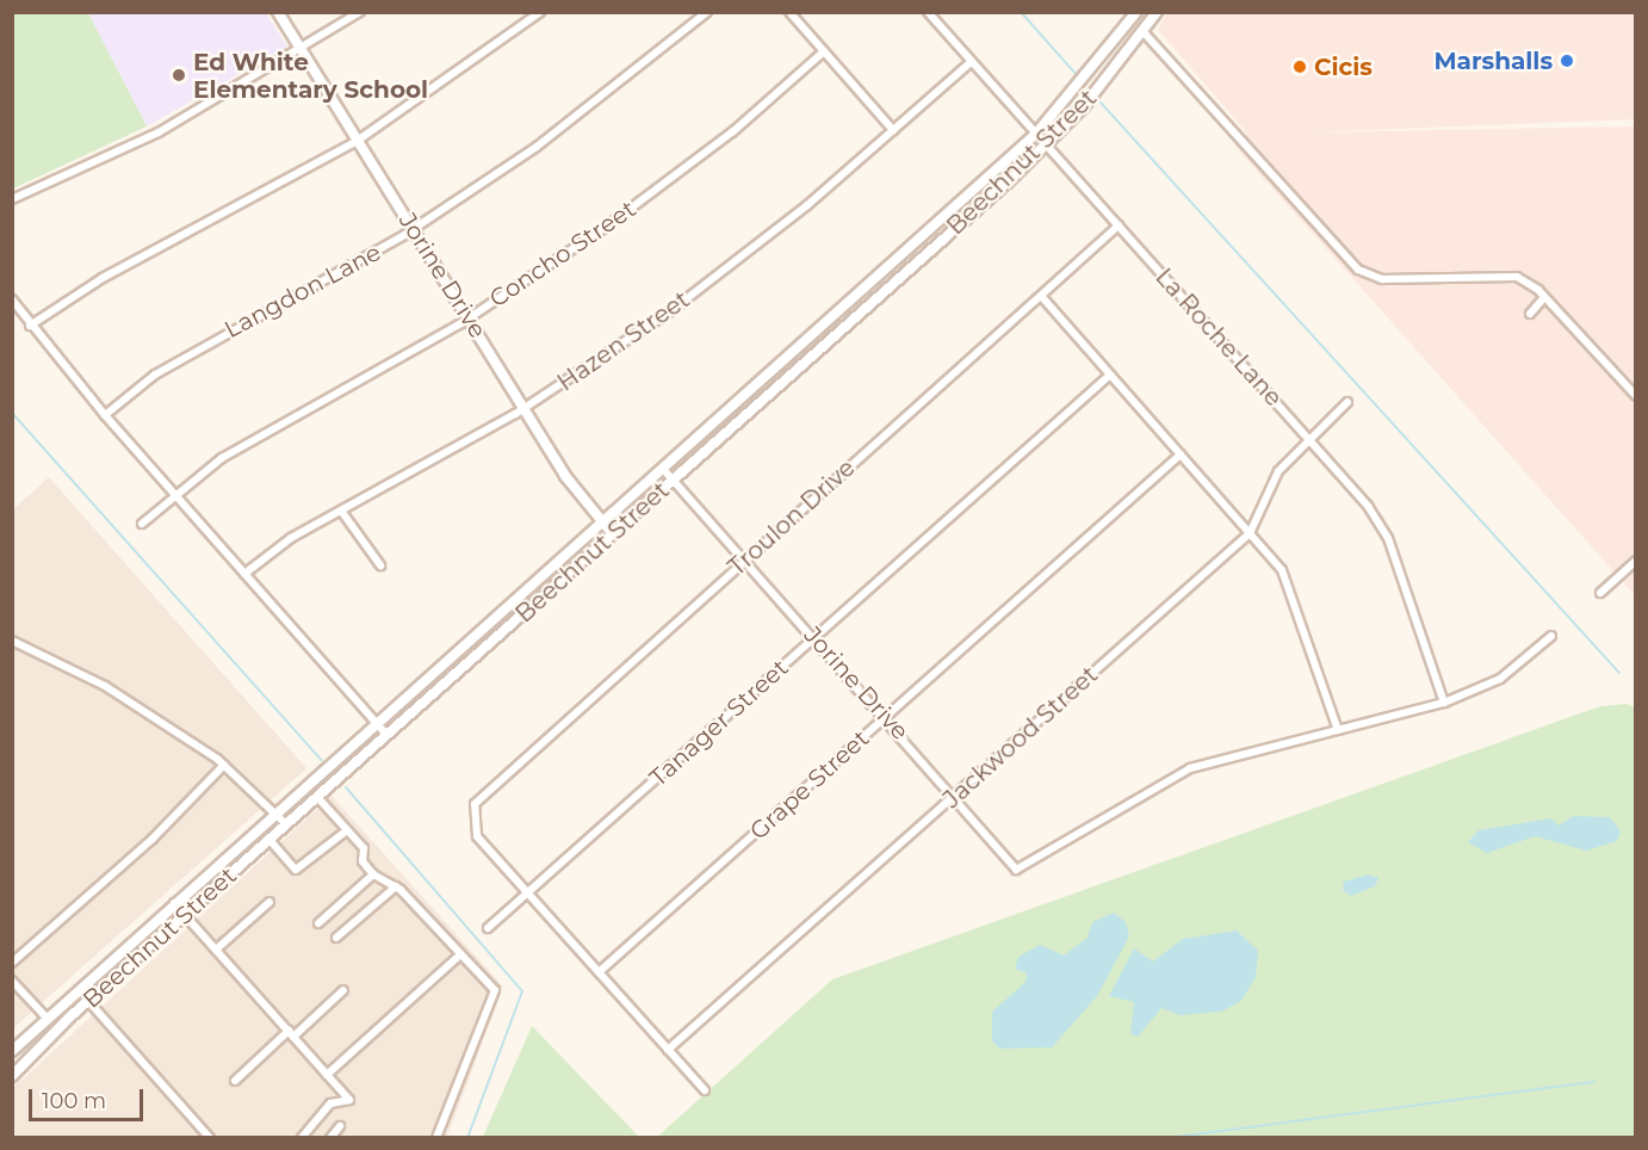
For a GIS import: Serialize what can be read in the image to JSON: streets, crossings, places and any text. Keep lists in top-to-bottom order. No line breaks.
{"streets":{"main road":["Beechnut Street"],"street":["Concho Street","Jorine Drive","Langdon Lane","La Roche Lane","Hazen Street","Troulon Drive","Tanager Street","Jackwood Street","Grape Street"]},"crossings":[["Beechnut Street","Jorine Drive"],["Beechnut Street","La Roche Lane"],["Concho Street","Jorine Drive"],["Jorine Drive","Langdon Lane"],["Jorine Drive","Hazen Street"],["Jorine Drive","Troulon Drive"],["Jorine Drive","Tanager Street"],["Jorine Drive","Jackwood Street"],["Jorine Drive","Grape Street"],["La Roche Lane","Hazen Street"],["La Roche Lane","Troulon Drive"],["La Roche Lane","Jackwood Street"],["Troulon Drive","Tanager Street"]],"places":["Marshalls","Cicis","Ed White Elementary School"],"scale_bar":"100 m"}
